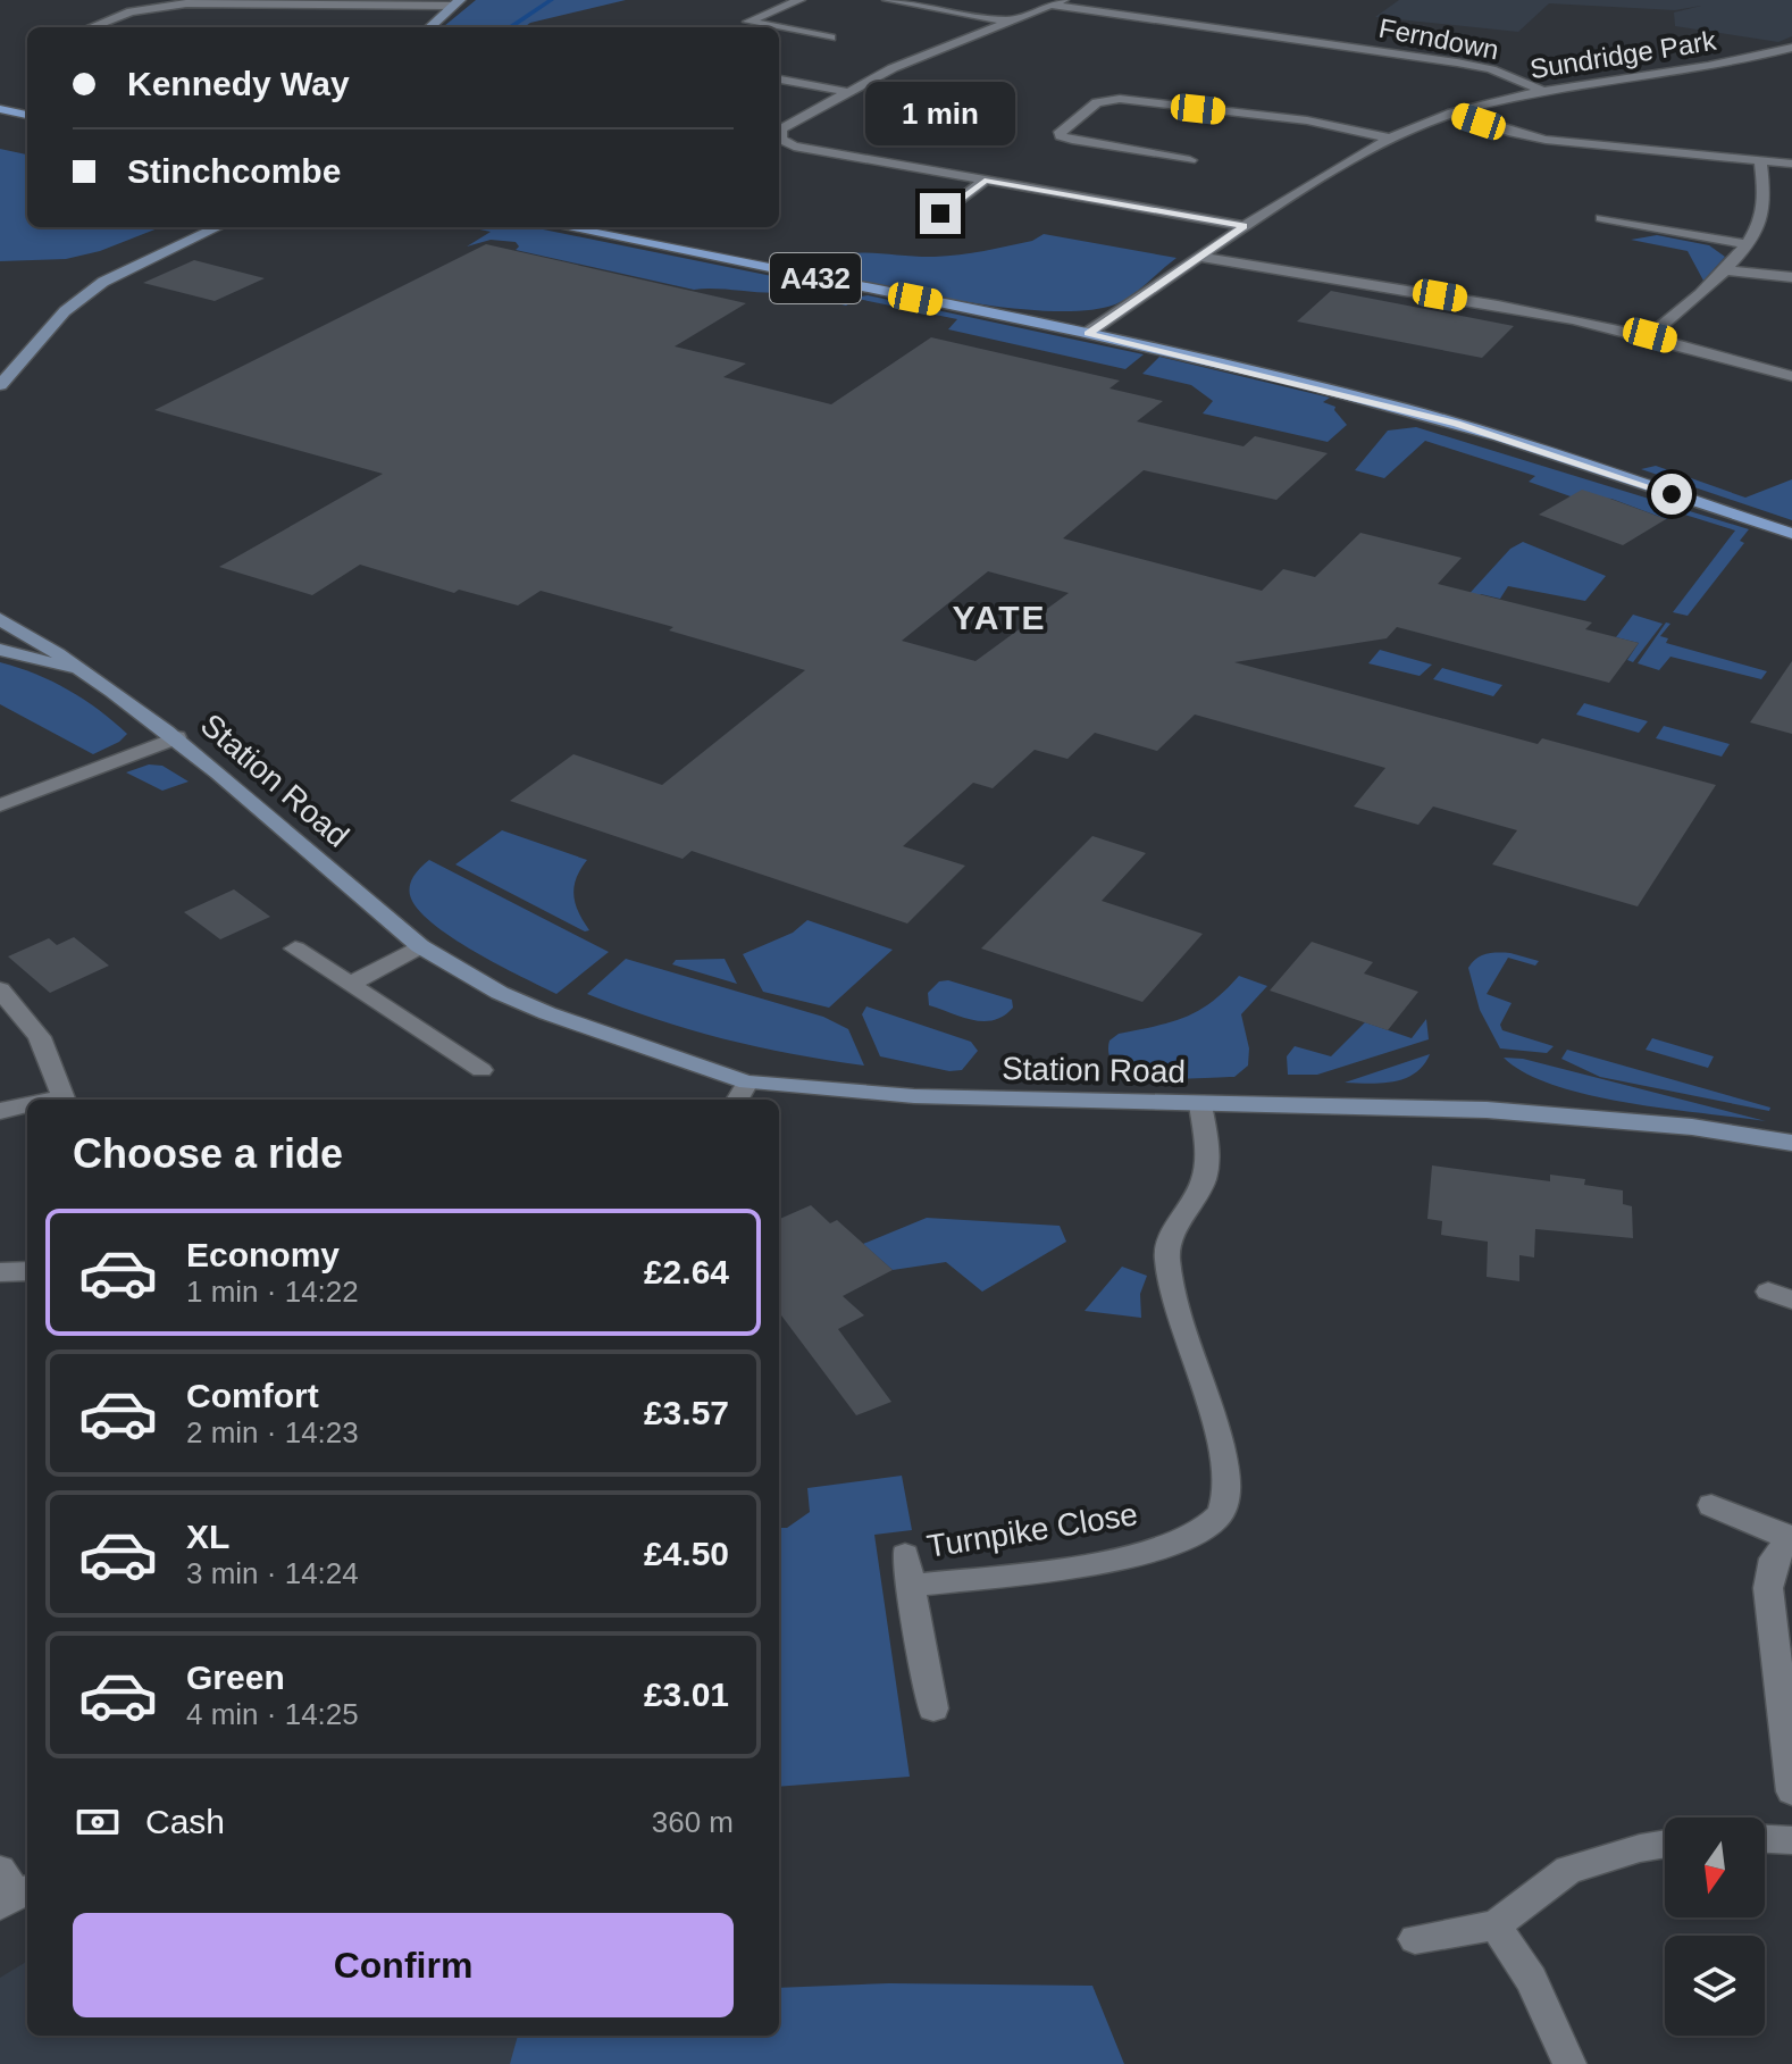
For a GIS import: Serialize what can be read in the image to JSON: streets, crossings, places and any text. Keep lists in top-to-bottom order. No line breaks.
{"streets":{"main road":["A432","Station Road"],"street":["Ferndown","Sundridge Park","Turnpike Close"]},"crossings":[["Ferndown","Sundridge Park"],["Sundridge Park","A432"],["Station Road","Turnpike Close"]],"districts":["YATE"],"north":"bottom","page":{"banner":["Kennedy Way","Stinchcombe"],"bubble":"1 min","heading":"Choose a ride","list":[{"name":"Economy","note":"1 min · 14:22","value":"£2.64"},{"name":"Comfort","note":"2 min · 14:23","value":"£3.57"},{"name":"XL","note":"3 min · 14:24","value":"£4.50"},{"name":"Green","note":"4 min · 14:25","value":"£3.01"}],"pay":["Cash","360 m"],"buttons":"Confirm"}}
